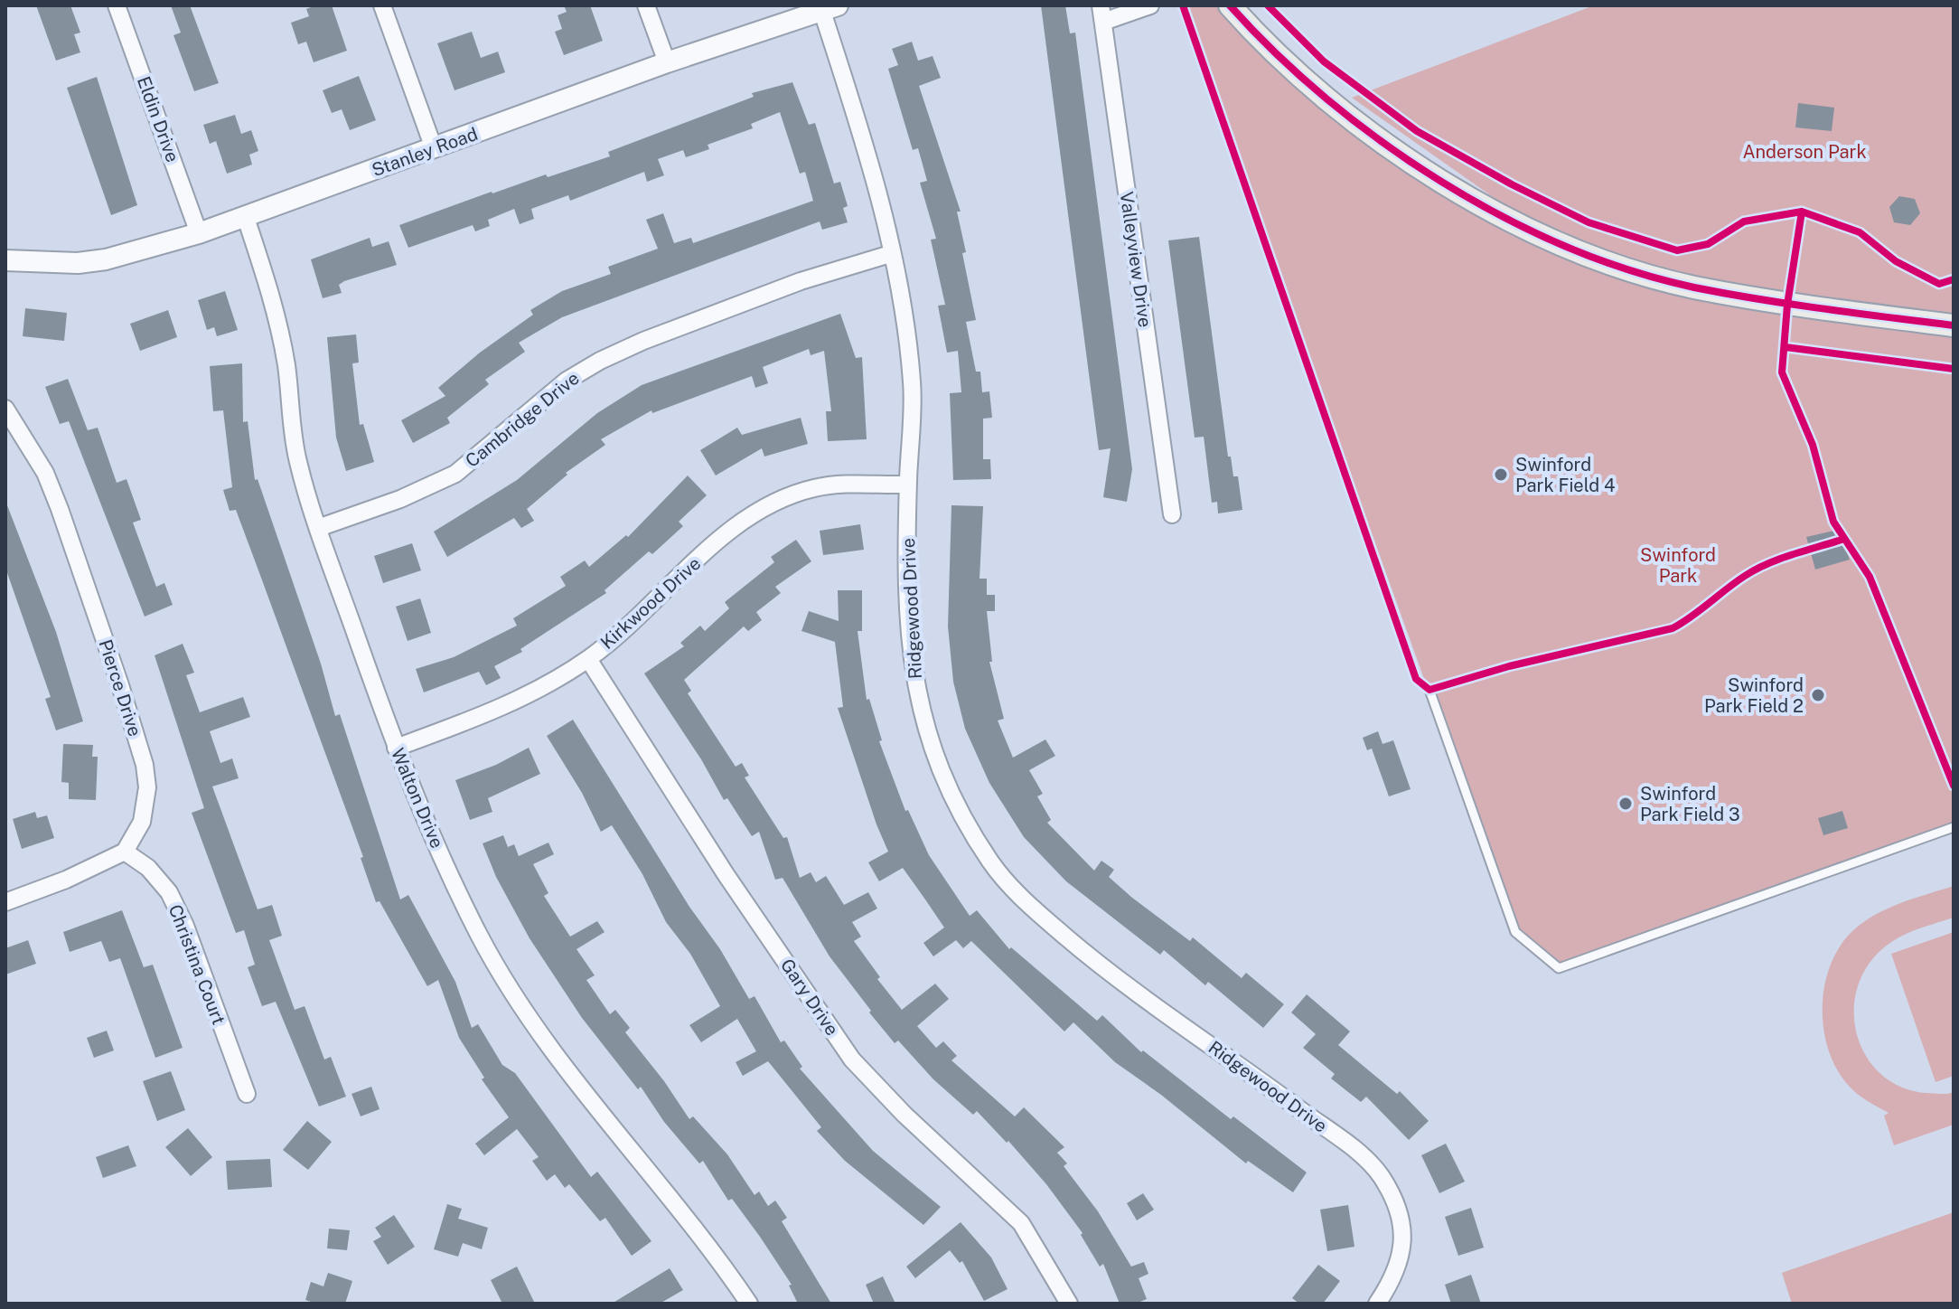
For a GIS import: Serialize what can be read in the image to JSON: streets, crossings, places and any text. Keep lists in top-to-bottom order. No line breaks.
{"streets":{"street":["Eldin Drive","Stanley Road","Valleyview Drive","Cambridge Drive","Kirkwood Drive","Ridgewood Drive","Pierce Drive","Walton Drive","Christina Court","Gary Drive"]},"crossings":[["Eldin Drive","Stanley Road"],["Stanley Road","Ridgewood Drive"],["Stanley Road","Walton Drive"],["Cambridge Drive","Ridgewood Drive"],["Cambridge Drive","Walton Drive"],["Kirkwood Drive","Ridgewood Drive"],["Kirkwood Drive","Walton Drive"],["Kirkwood Drive","Gary Drive"],["Pierce Drive","Christina Court"]],"parks":["Anderson Park","Swinford Park"],"places":["Swinford Park Field 4","Swinford Park Field 2","Swinford Park Field 3"]}
